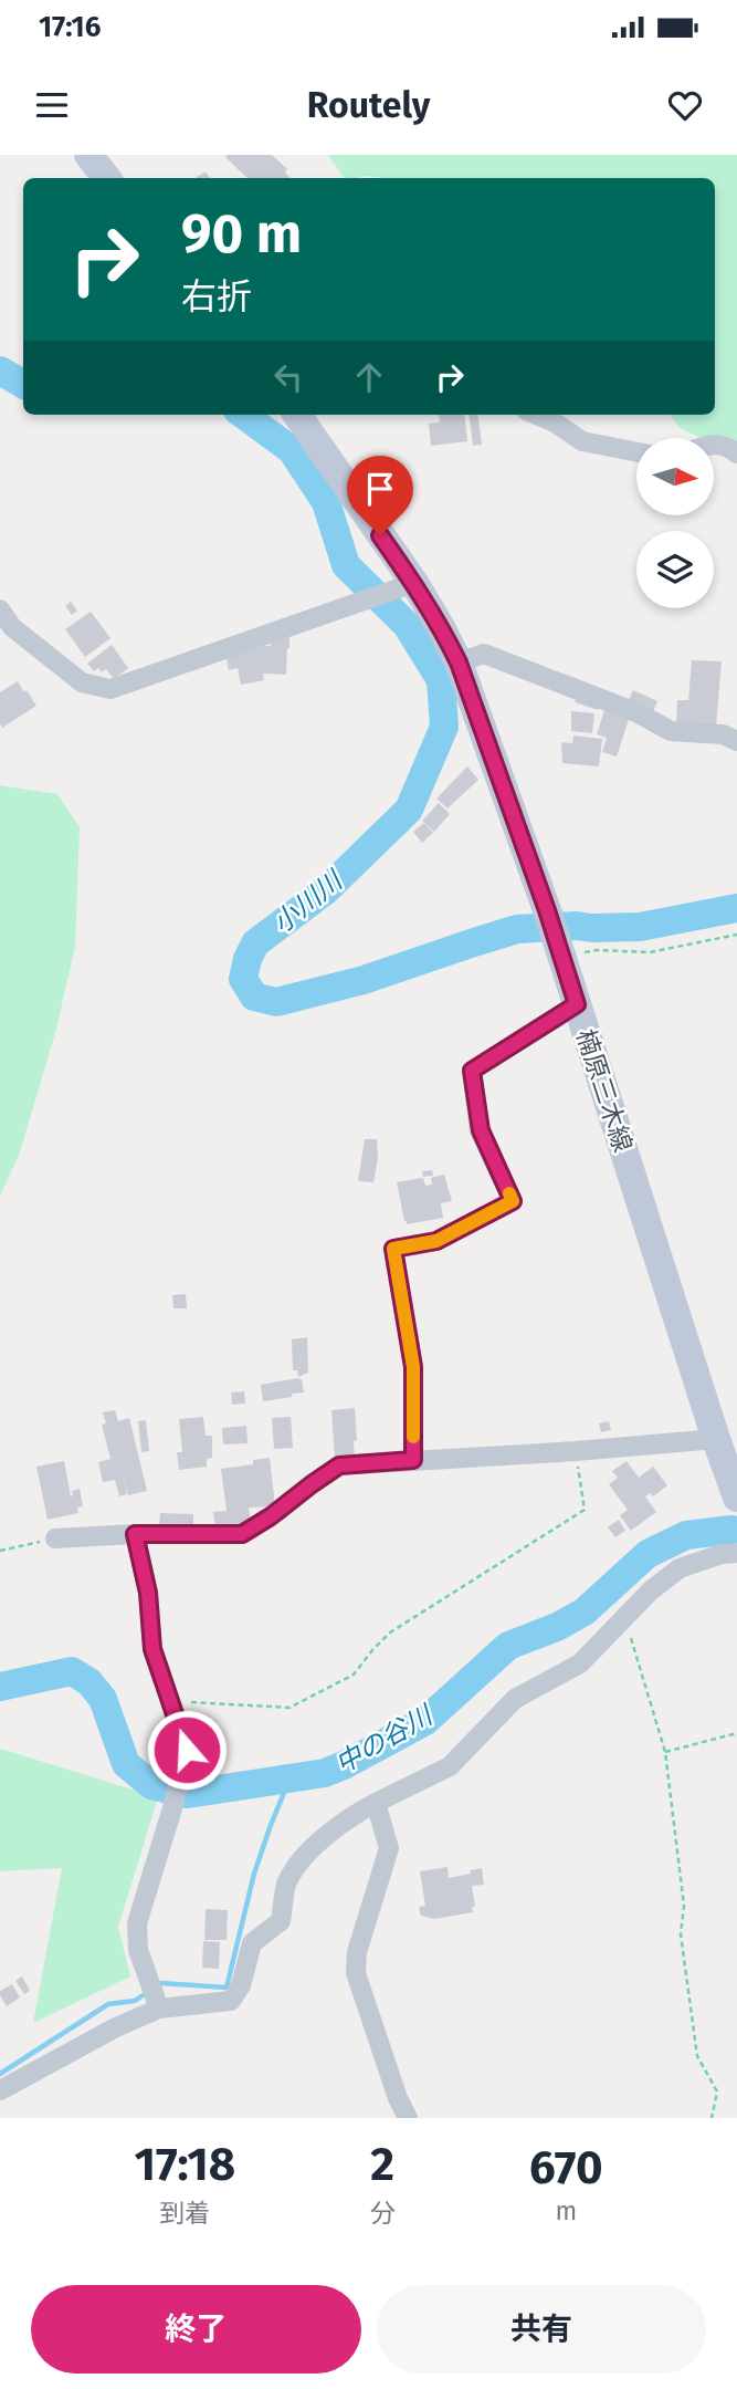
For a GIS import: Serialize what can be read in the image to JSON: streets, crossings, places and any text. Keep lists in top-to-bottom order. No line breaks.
{"streets":{"main road":["楠原三木線"]},"water":["小川川","中の谷川"],"north":"right","page":{"status":"17:16","header":"Routely","turn":["90 m","右折"],"eta":["17:18","到着","2","分","670","m"],"buttons":["終了","共有"]}}
